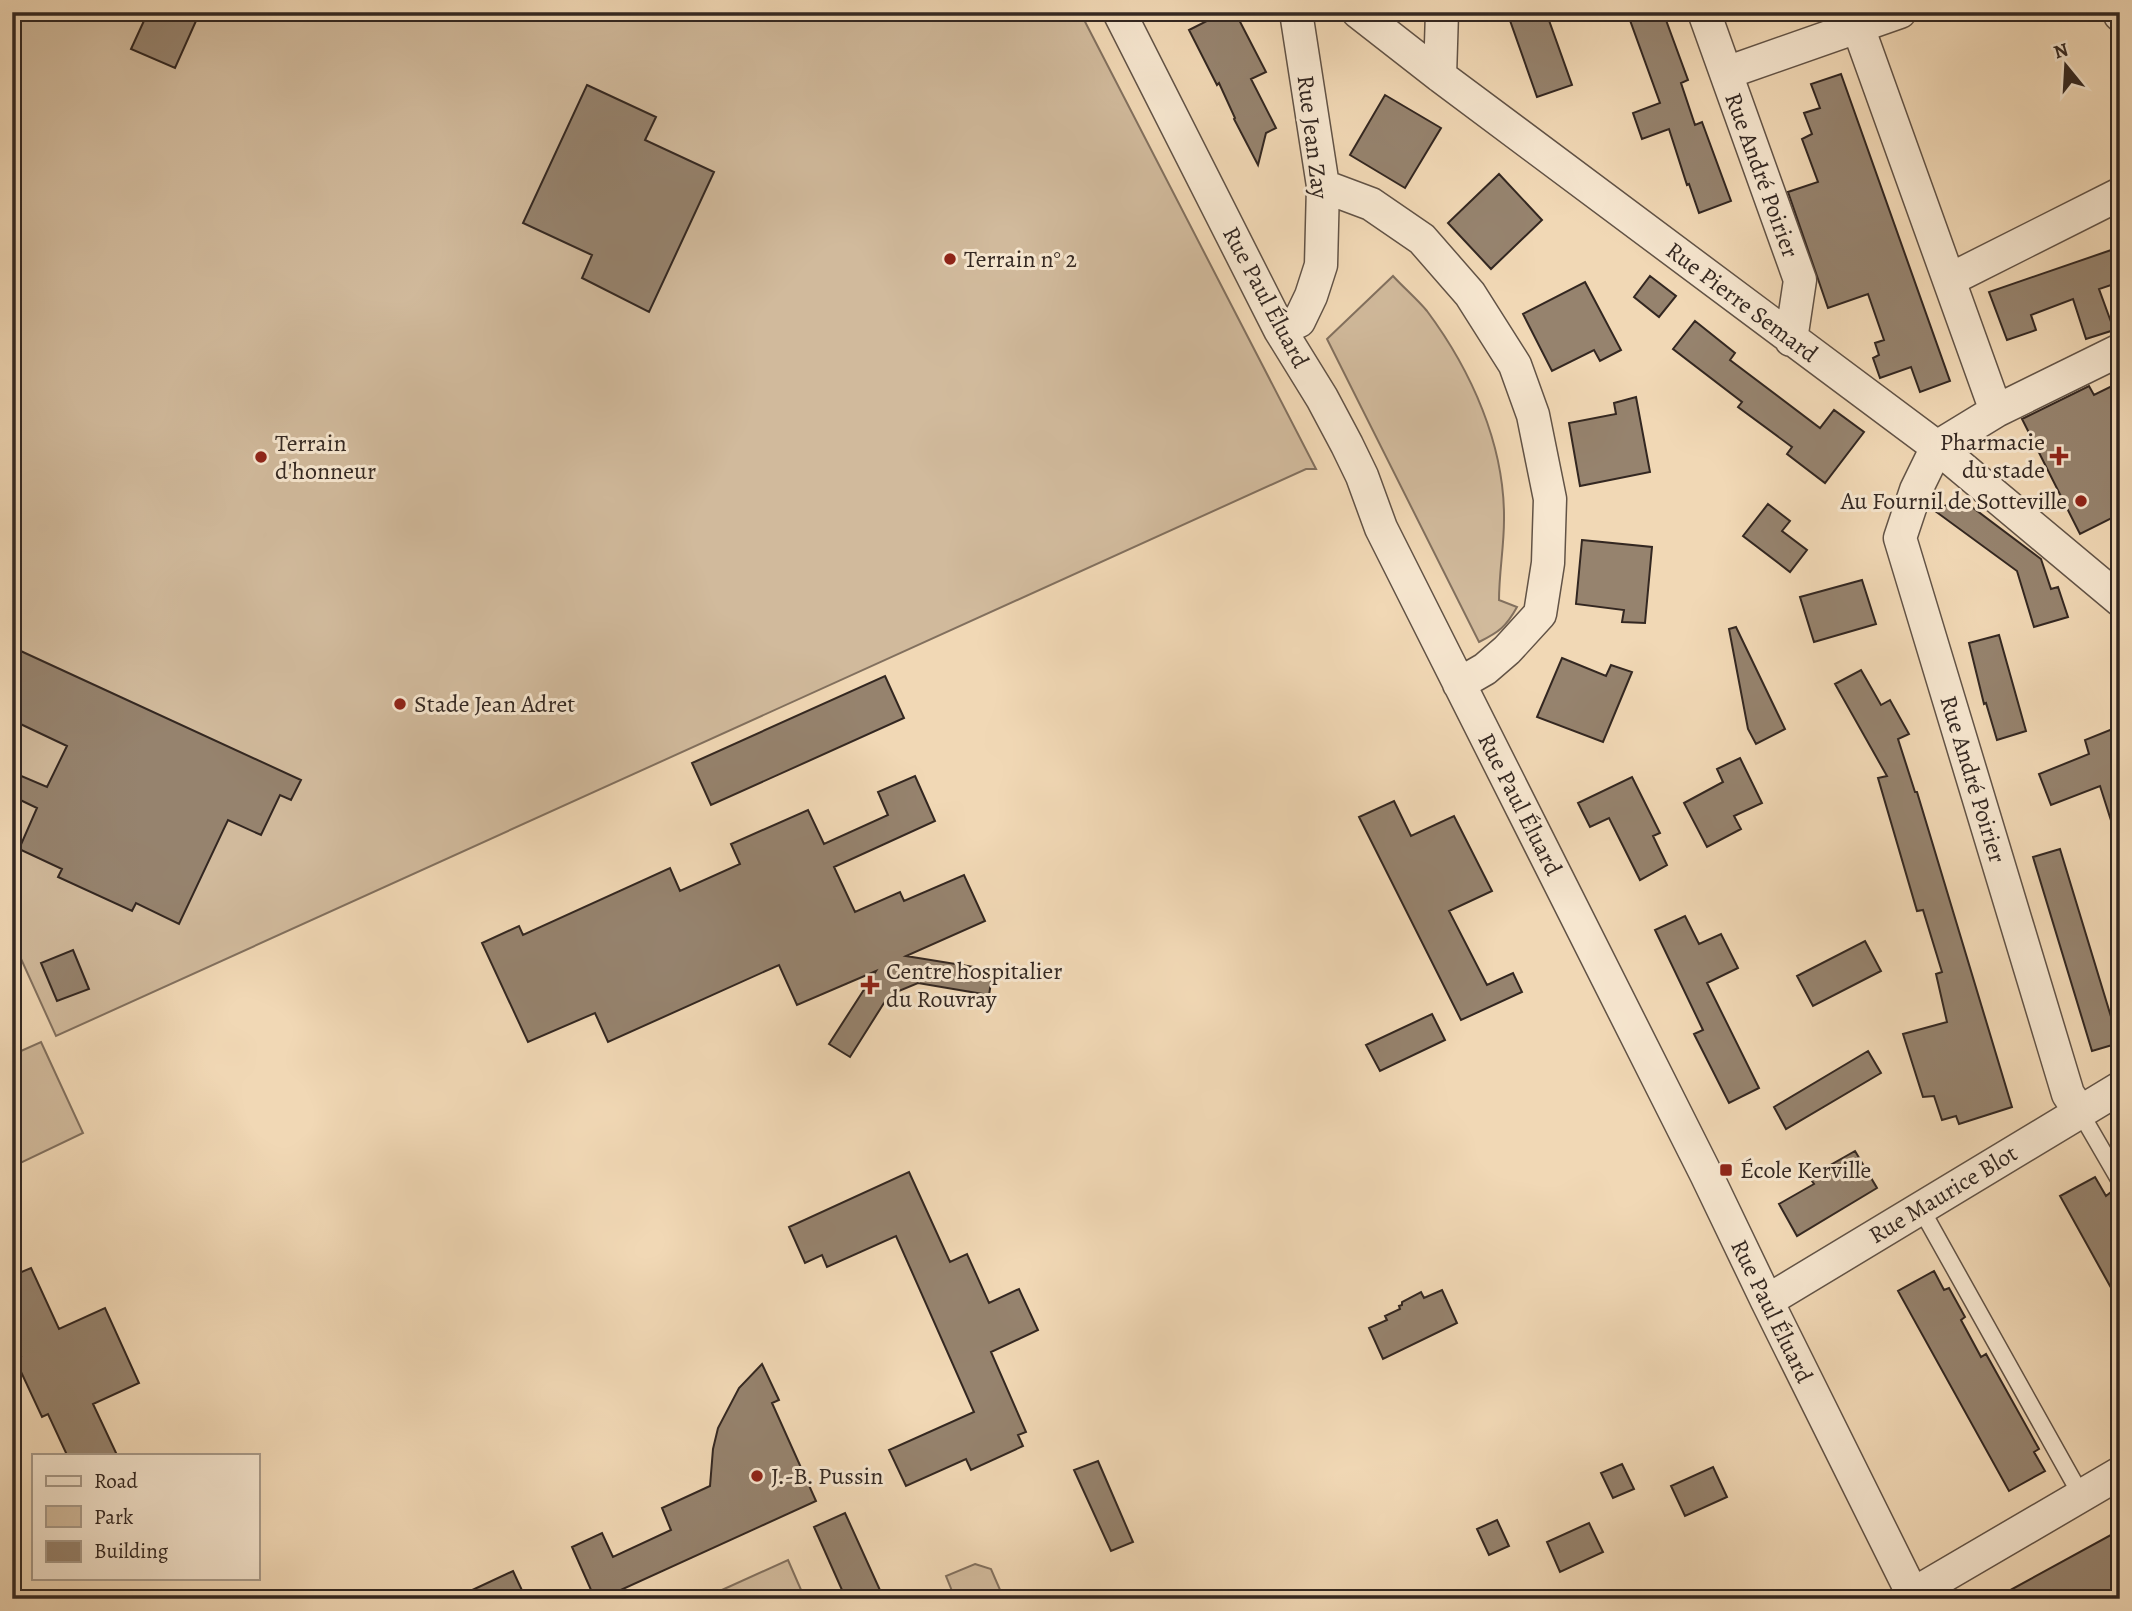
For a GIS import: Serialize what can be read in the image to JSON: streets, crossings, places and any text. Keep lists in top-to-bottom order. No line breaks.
{"streets":{"street":["Rue Jean Zay","Rue André Poirier","Rue Paul Éluard","Rue Pierre Semard","Rue Maurice Blot"]},"crossings":[["Rue Jean Zay","Rue Paul Éluard"],["Rue André Poirier","Rue Pierre Semard"],["Rue André Poirier","Rue Maurice Blot"],["Rue Paul Éluard","Rue Maurice Blot"]],"places":{"other":["Terrain n° 2","Terrain d'honneur","Au Fournil de Sotteville","Stade Jean Adret","J.-B. Pussin"],"health":["Pharmacie du stade","Centre hospitalier du Rouvray"],"transit":["École Kerville"]},"legend":["Road","Park","Building"],"north":"top"}
